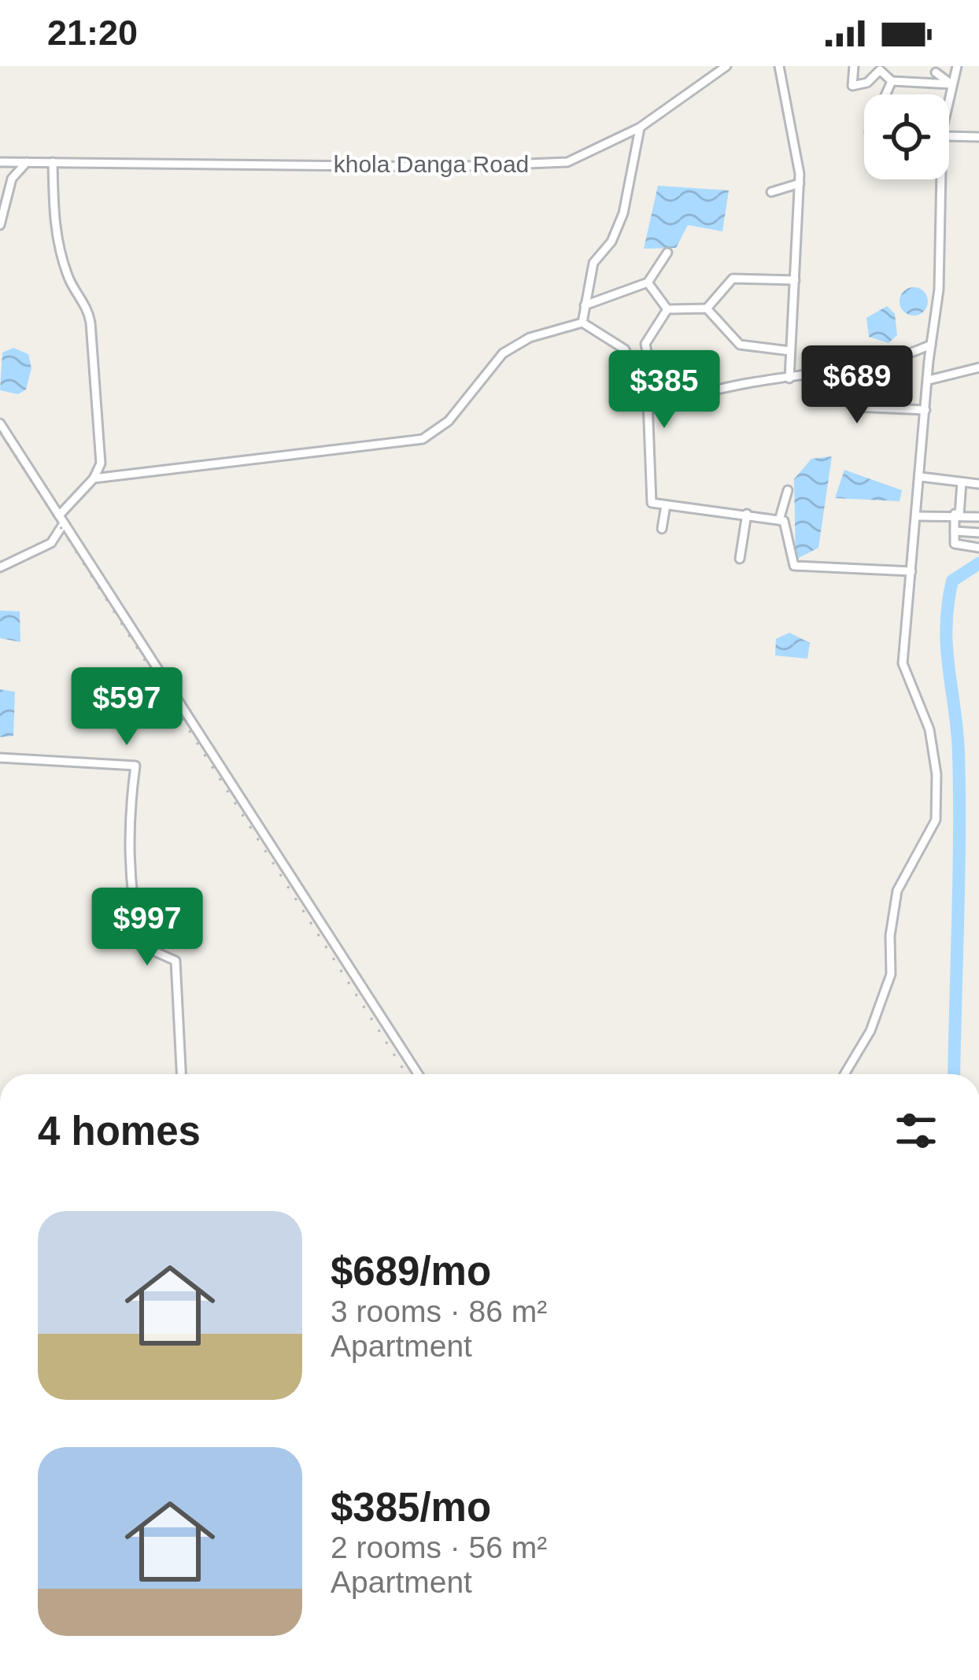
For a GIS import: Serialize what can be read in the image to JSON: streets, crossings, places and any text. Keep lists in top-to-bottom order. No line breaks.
{"streets":{"street":["khola Danga Road"]},"page":{"status":"21:20","price":["$689","$385","$597","$997"],"heading":"4 homes","list":[{"name":"$689/mo","note":"3 rooms · 86 m² · Apartment"},{"name":"$385/mo","note":"2 rooms · 56 m² · Apartment"}]}}
